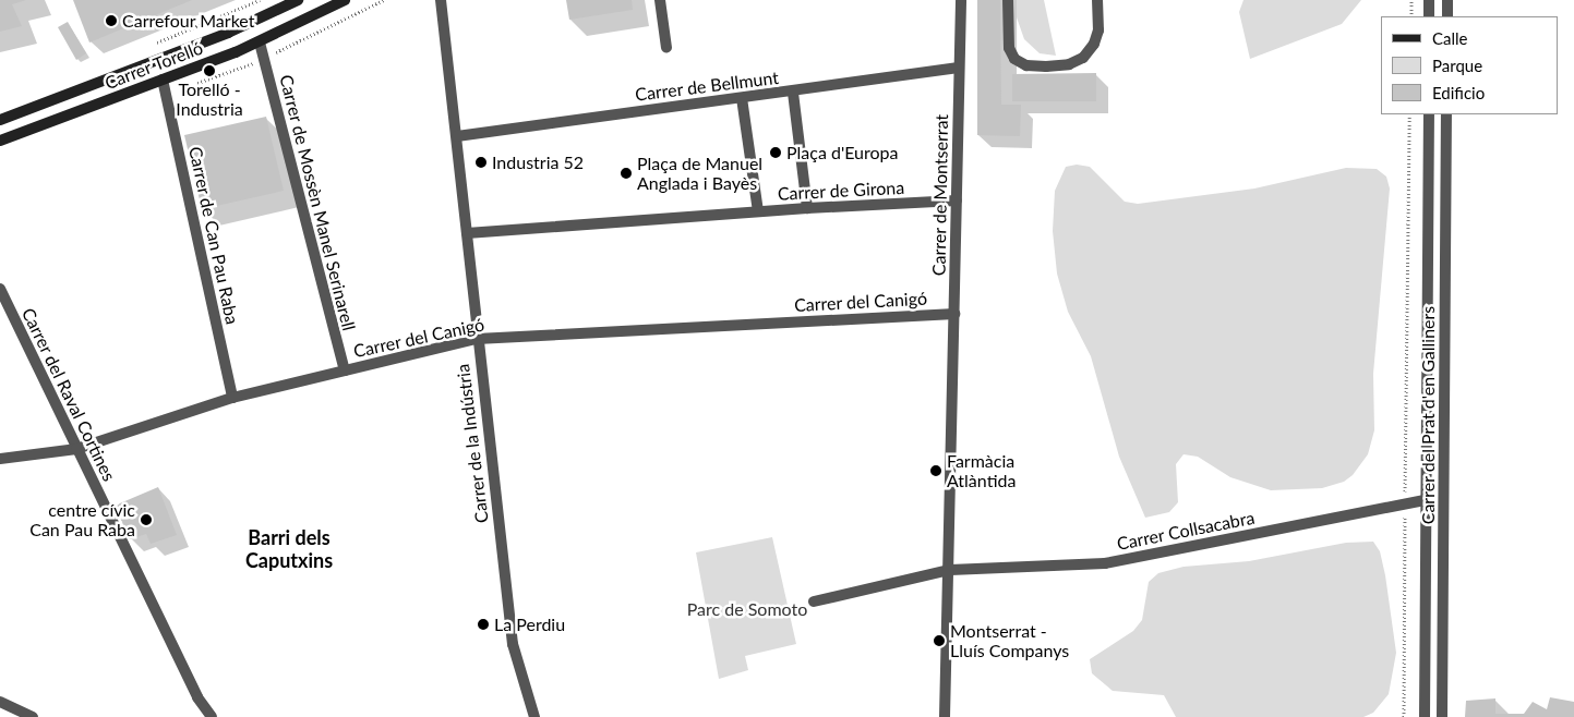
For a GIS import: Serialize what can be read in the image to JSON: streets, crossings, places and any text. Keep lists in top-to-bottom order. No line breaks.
{"streets":{"street":["Carrer Torelló","Carrer de Bellmunt","Carrer de Girona","Carrer de Montserrat","Carrer de Mossèn Manel Serinarell","Carrer de Can Pau Raba","Carrer del Canigó","Carrer del Raval Cortines","Carrer del Prat d'en Galliners","Carrer de la Indústria","Carrer Collsacabra"]},"crossings":[["Carrer Torelló","Carrer de Mossèn Manel Serinarell"],["Carrer Torelló","Carrer de Can Pau Raba"],["Carrer de Bellmunt","Carrer de Montserrat"],["Carrer de Bellmunt","Carrer de la Indústria"],["Carrer de Girona","Carrer de Montserrat"],["Carrer de Girona","Carrer de la Indústria"],["Carrer de Montserrat","Carrer del Canigó"],["Carrer de Montserrat","Carrer Collsacabra"],["Carrer de Mossèn Manel Serinarell","Carrer del Canigó"],["Carrer de Can Pau Raba","Carrer del Canigó"],["Carrer del Canigó","Carrer del Raval Cortines"],["Carrer del Canigó","Carrer de la Indústria"],["Carrer del Prat d'en Galliners","Carrer Collsacabra"]],"districts":["Barri dels Caputxins"],"parks":["Parc de Somoto"],"places":["Carrefour Market","Torelló - Industria","Plaça d'Europa","Industria 52","Plaça de Manuel Anglada i Bayès","Farmàcia Atlàntida","centre cívic Can Pau Raba","La Perdiu","Montserrat - Lluís Companys"],"legend":["Calle","Parque","Edificio"]}
